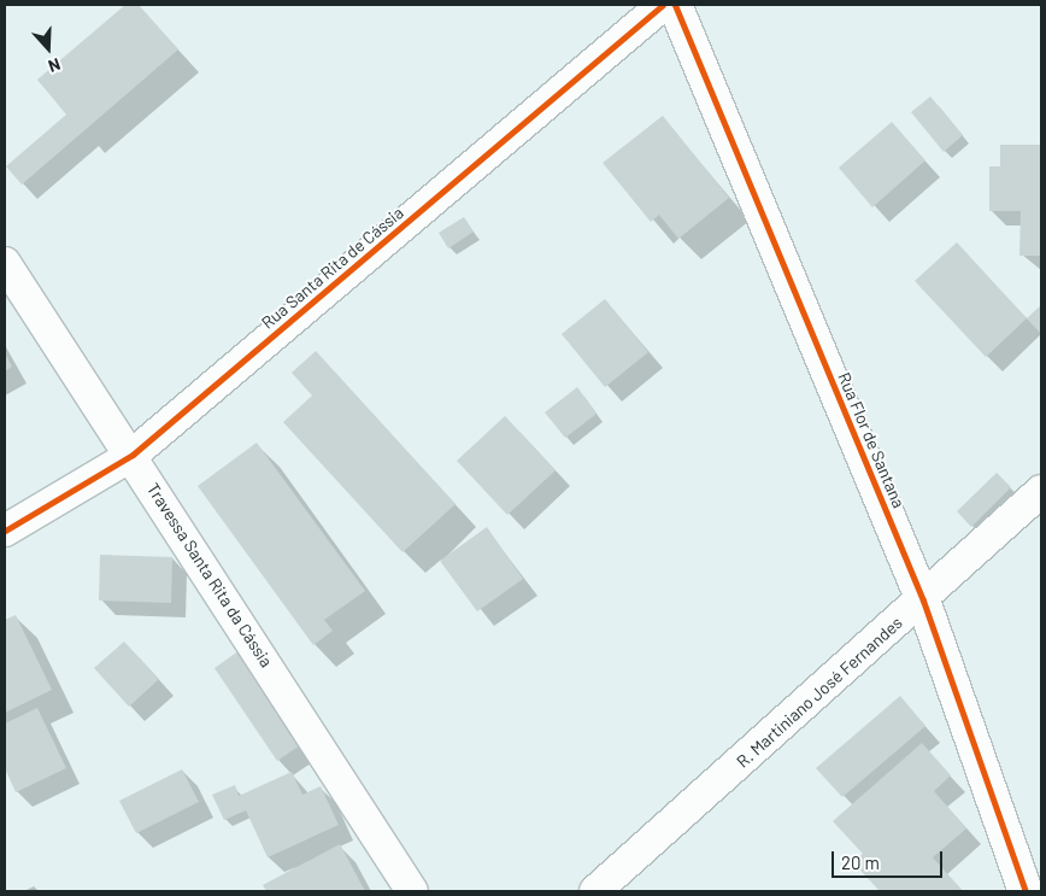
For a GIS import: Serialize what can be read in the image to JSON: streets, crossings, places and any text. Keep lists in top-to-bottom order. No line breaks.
{"streets":{"street":["Rua Santa Rita de Cássia","Rua Flor de Santana","Travessa Santa Rita da Cássia","R. Martiniano José Fernandes"]},"crossings":[["Rua Santa Rita de Cássia","Travessa Santa Rita da Cássia"],["Rua Flor de Santana","R. Martiniano José Fernandes"]],"scale_bar":"20 m","north":"bottom"}
